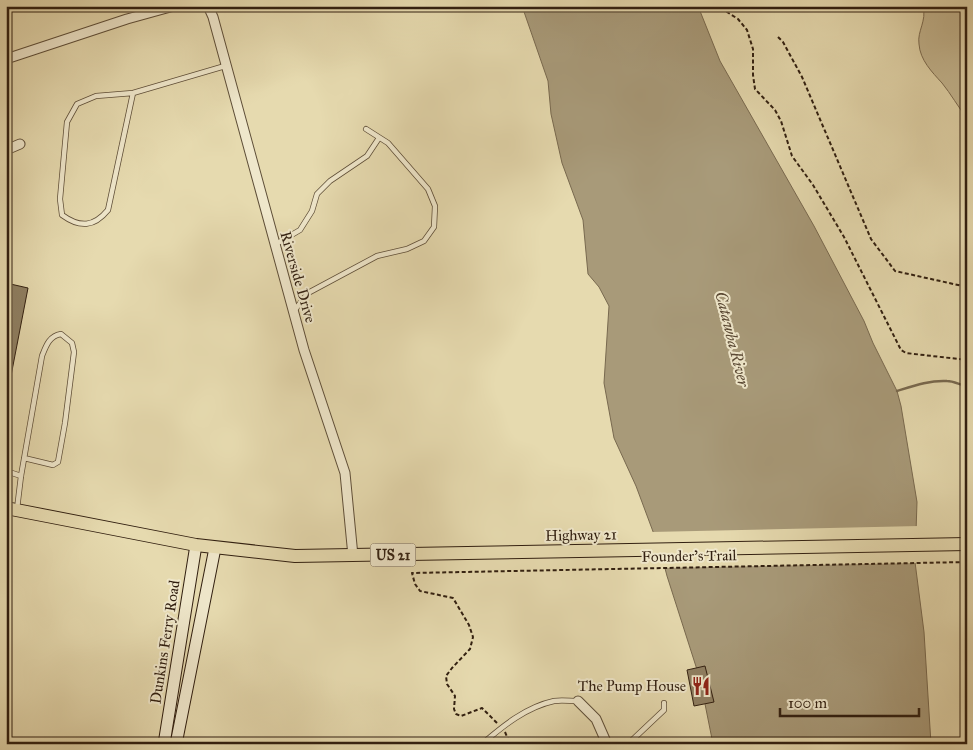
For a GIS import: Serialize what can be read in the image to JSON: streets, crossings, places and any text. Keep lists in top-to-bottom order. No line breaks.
{"streets":{"main road":["Highway 21","US 21"],"street":["Riverside Drive","Dunkins Ferry Road"],"path":["Founder's Trail"]},"crossings":[["Riverside Drive","Highway 21"],["Highway 21","US 21"],["Highway 21","Dunkins Ferry Road"],["US 21","Dunkins Ferry Road"]],"water":["Catawba River"],"places":{"restaurant":["The Pump House"]},"scale_bar":"100 m"}
